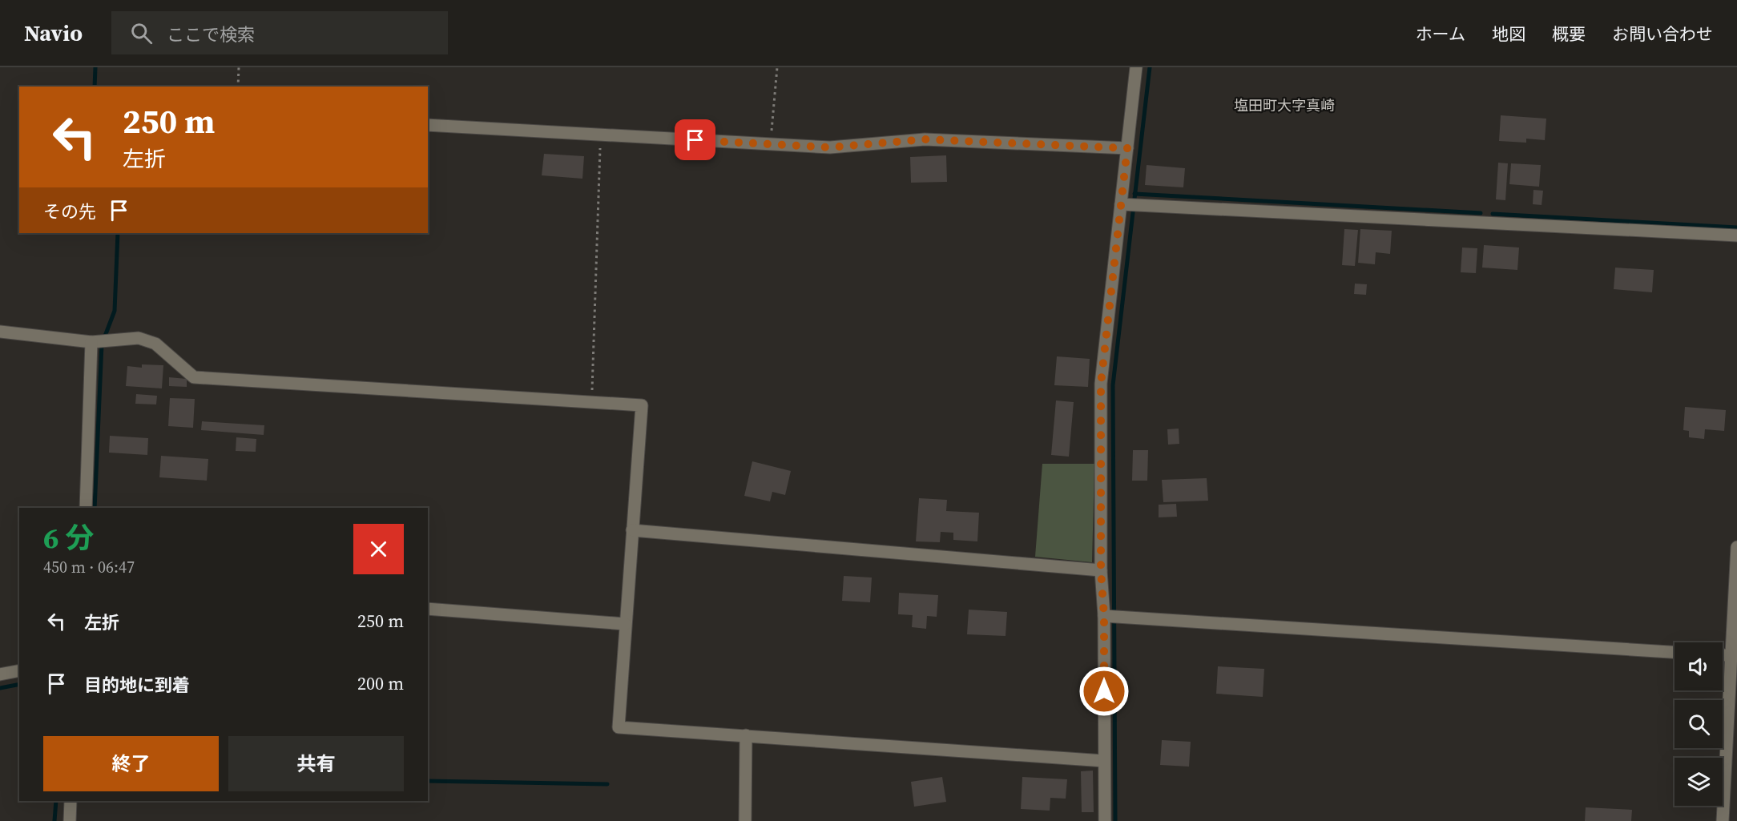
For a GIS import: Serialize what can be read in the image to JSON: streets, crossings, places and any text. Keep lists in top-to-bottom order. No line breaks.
{"districts":["塩田町大字真崎"],"page":{"header":"Navio","search":"ここで検索","nav":["ホーム","地図","概要","お問い合わせ"],"turn":["250 m","左折"],"then":"その先","heading":["6 分","450 m · 06:47"],"list":[{"name":"左折","value":"250 m"},{"name":"目的地に到着","value":"200 m"}],"buttons":["終了","共有"]}}
